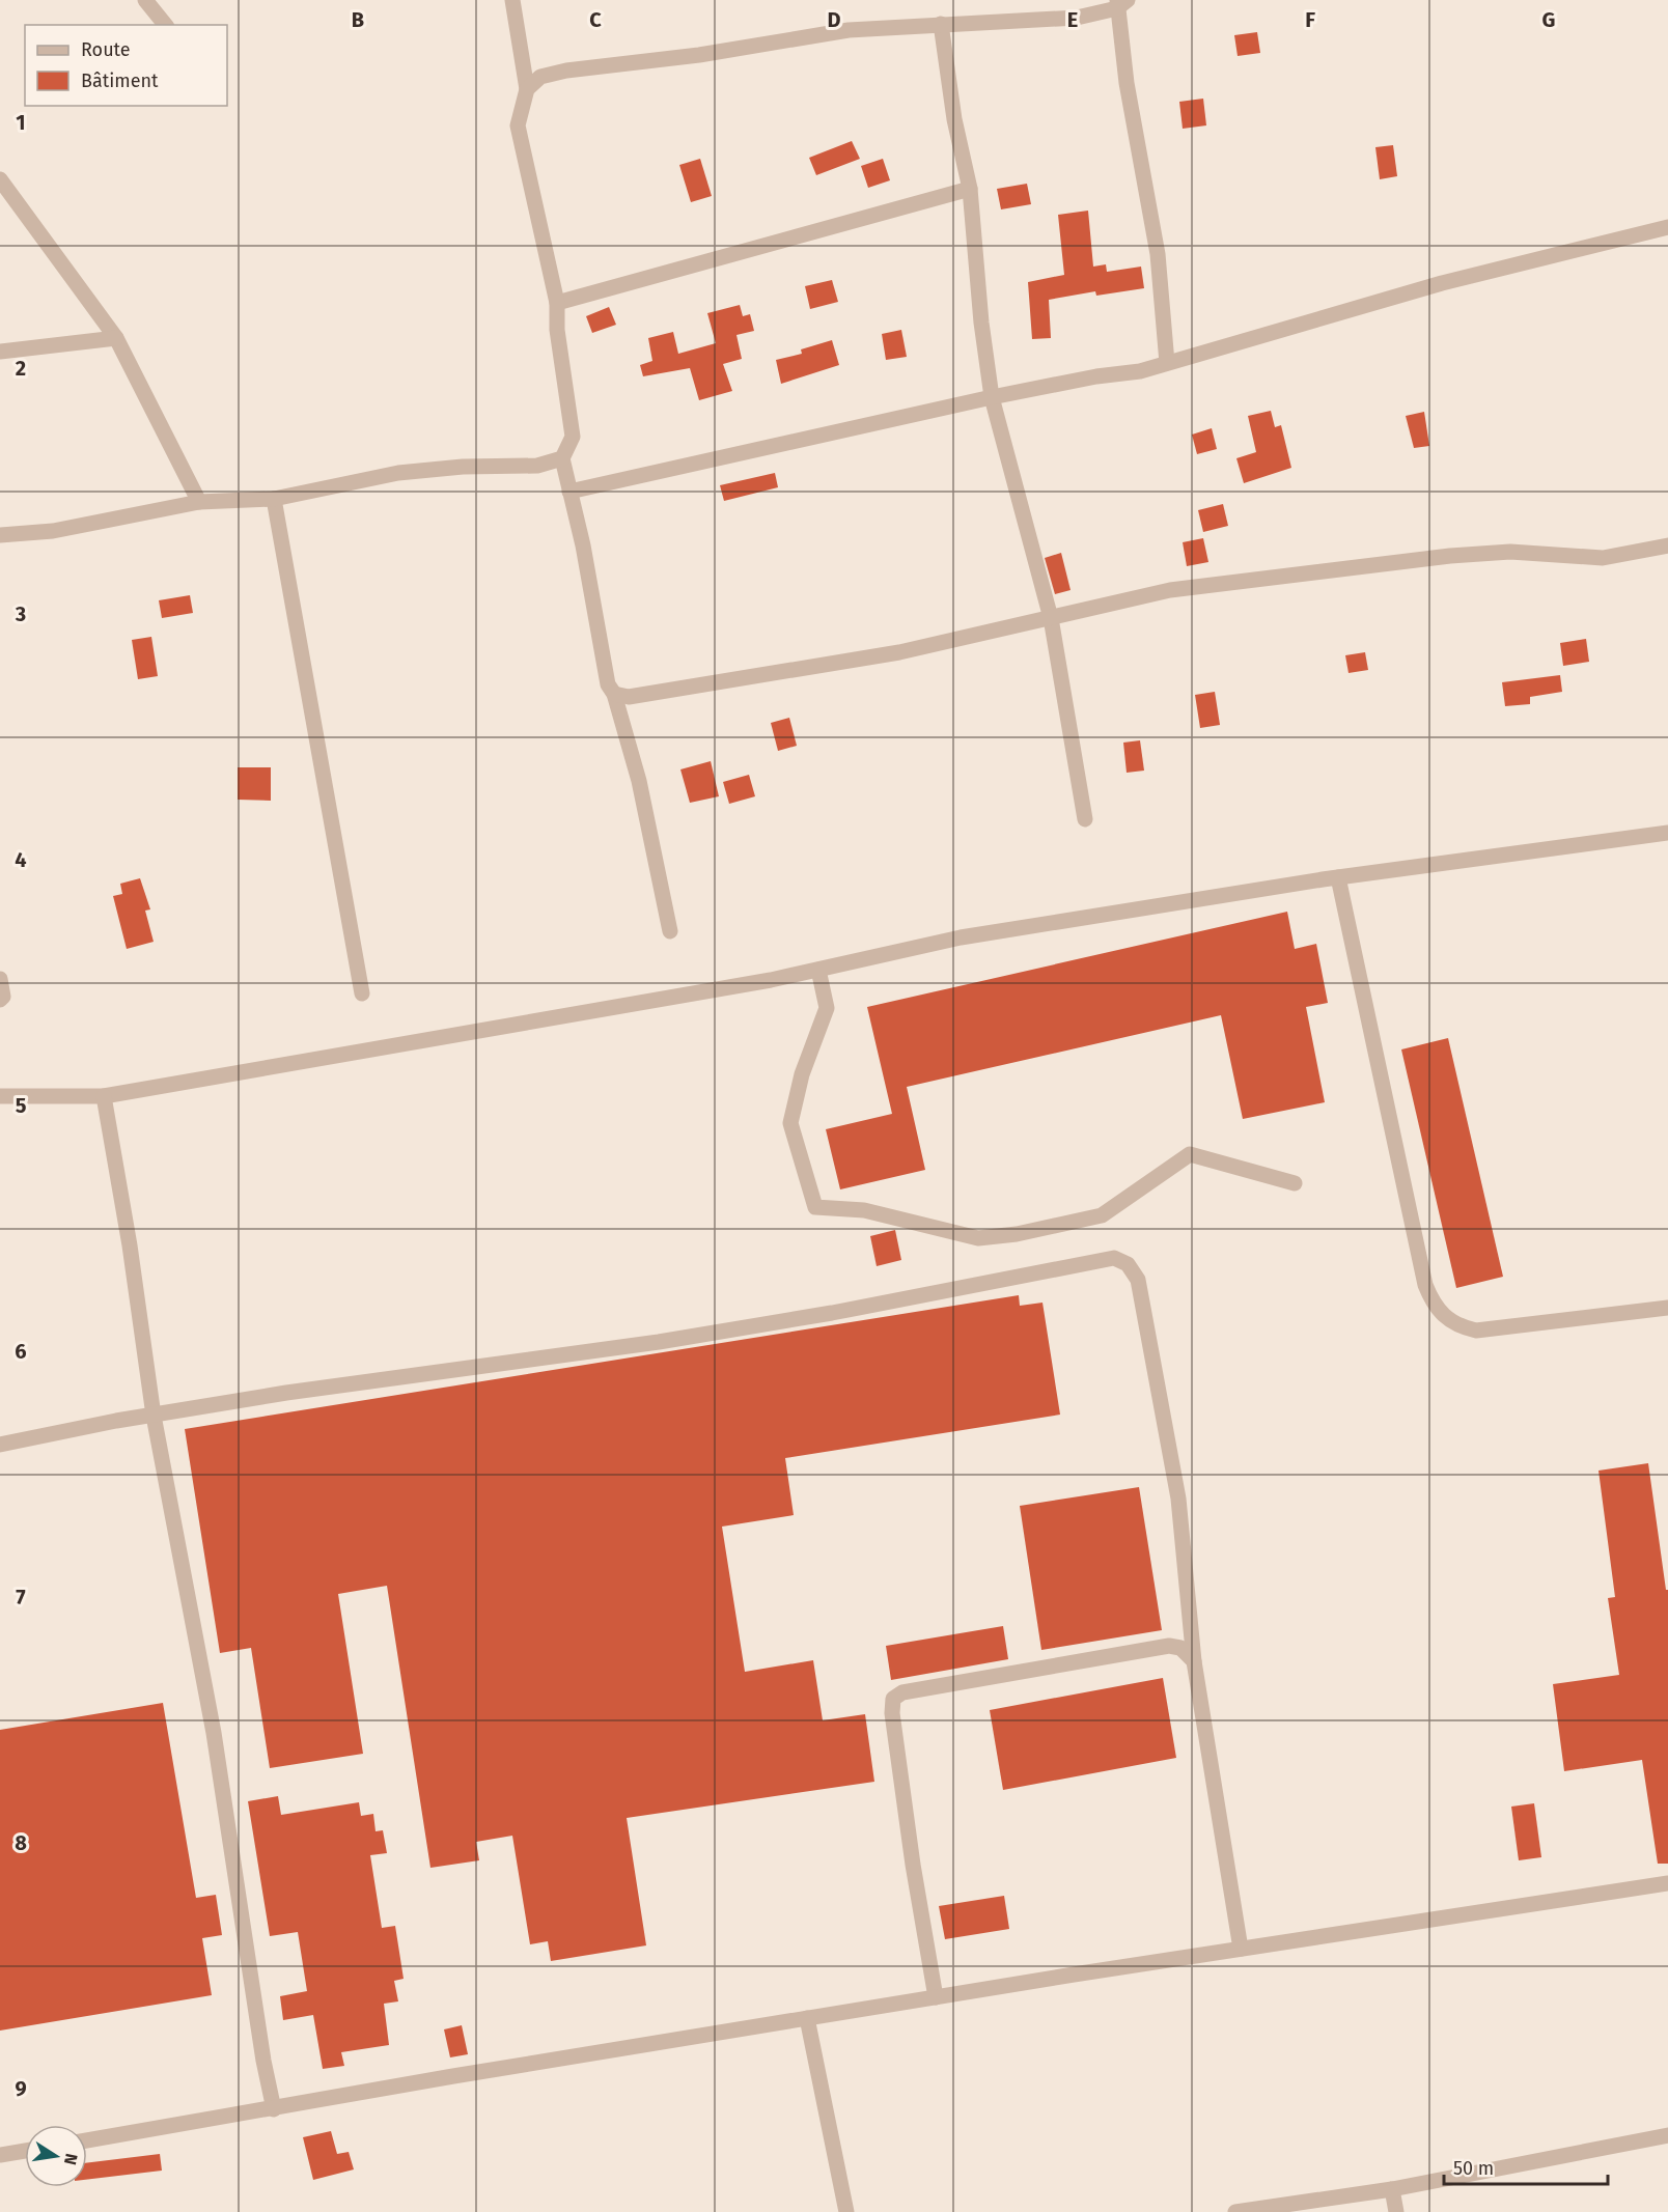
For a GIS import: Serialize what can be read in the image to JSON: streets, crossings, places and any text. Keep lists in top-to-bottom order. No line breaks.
{"legend":["Route","Bâtiment"],"scale_bar":"50 m","north":"right","grid":{"columns":["B","C","D","E","F","G"],"rows":["1","2","3","4","5","6","7","8","9"]}}
